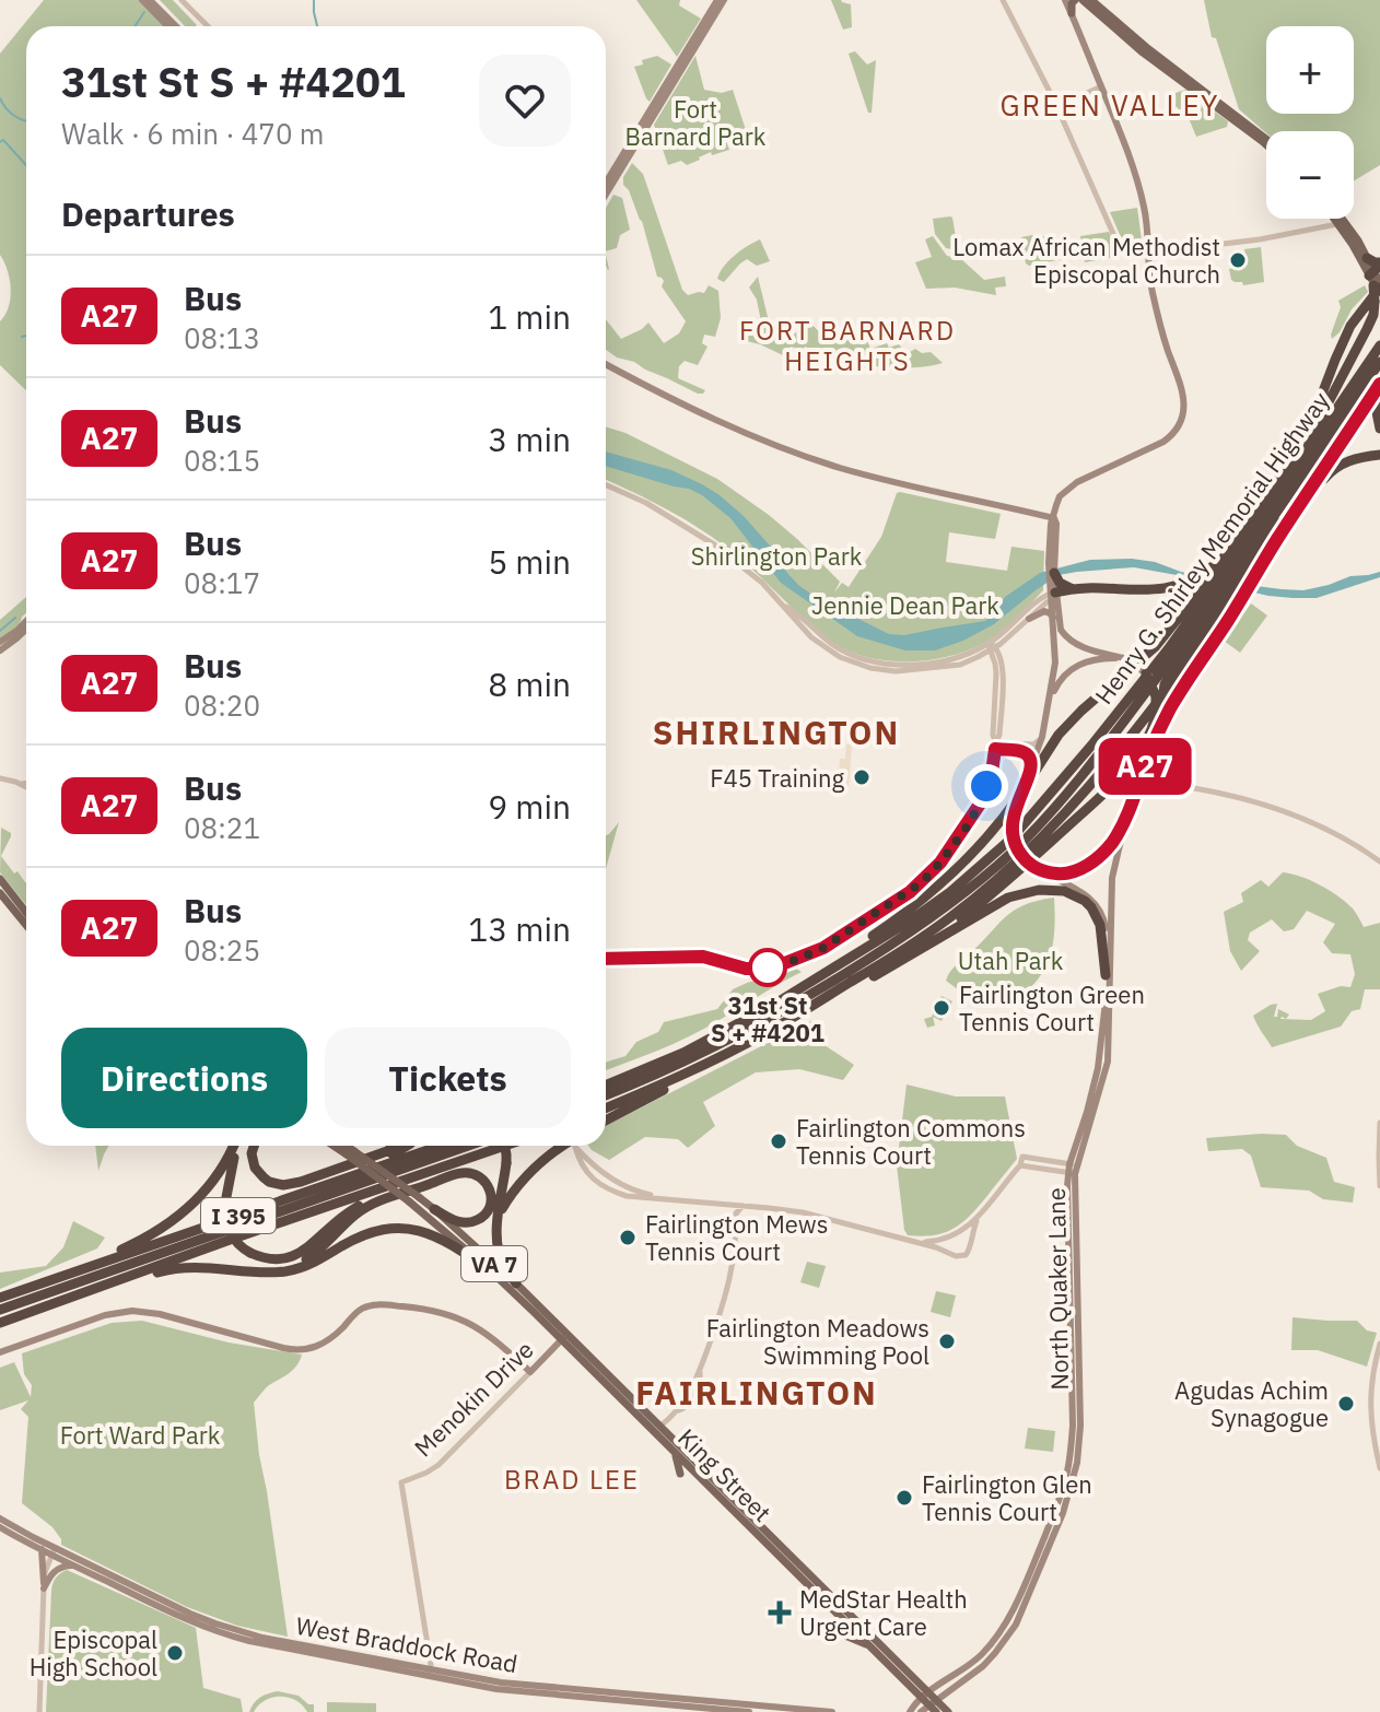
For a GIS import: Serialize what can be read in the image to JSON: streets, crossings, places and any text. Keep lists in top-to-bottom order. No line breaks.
{"streets":{"highway":["Henry G. Shirley Memorial Highway","I 395"],"main road":["VA 7","North Quaker Lane","Menokin Drive","King Street","West Braddock Road"]},"crossings":[["North Quaker Lane","King Street"],["Menokin Drive","King Street"],["Menokin Drive","West Braddock Road"]],"districts":["GREEN VALLEY","FORT BARNARD HEIGHTS","SHIRLINGTON","FAIRLINGTON","BRAD LEE"],"parks":["Fort Barnard Park","Shirlington Park","Jennie Dean Park","Utah Park","Fort Ward Park"],"places":{"other":["Lomax African Methodist Episcopal Church","F45 Training","31st St S + #4201","Fairlington Green Tennis Court","Fairlington Commons Tennis Court","Fairlington Mews Tennis Court","Fairlington Meadows Swimming Pool","Agudas Achim Synagogue","Fairlington Glen Tennis Court","Episcopal High School"],"health":["MedStar Health Urgent Care"]},"lines":["bus line A27"],"page":{"on_map":"A27","map_buttons":["+","−"],"heading":[["31st St S + #4201","Walk · 6 min · 470 m"],"Departures"],"list":[{"mark":"A27","name":"Bus","note":"08:13","value":"1 min"},{"mark":"A27","name":"Bus","note":"08:15","value":"3 min"},{"mark":"A27","name":"Bus","note":"08:17","value":"5 min"},{"mark":"A27","name":"Bus","note":"08:20","value":"8 min"},{"mark":"A27","name":"Bus","note":"08:21","value":"9 min"},{"mark":"A27","name":"Bus","note":"08:25","value":"13 min"}],"buttons":["Directions","Tickets"]}}
